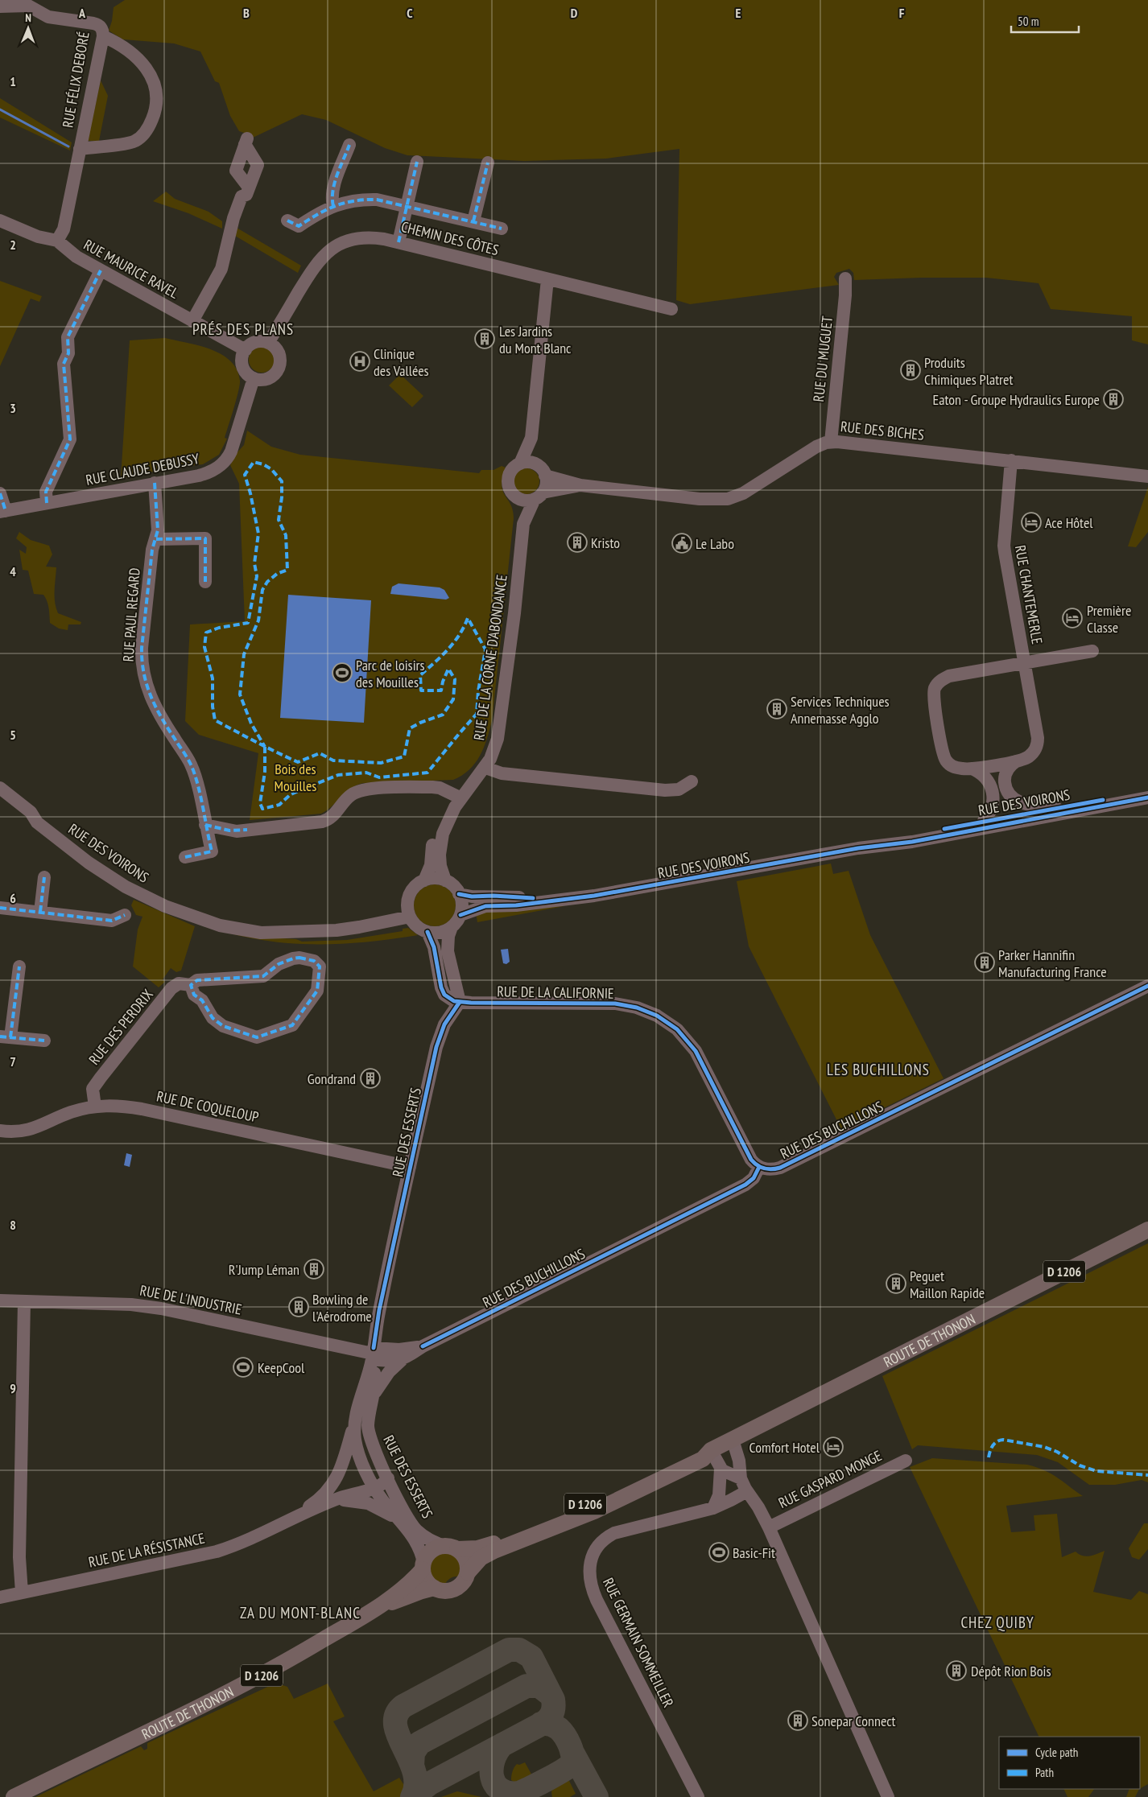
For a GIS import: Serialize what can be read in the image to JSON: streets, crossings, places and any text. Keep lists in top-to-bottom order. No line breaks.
{"streets":{"main road":["D 1206","ROUTE DE THONON"],"street":["RUE FÉLIX DEBORÉ","CHEMIN DES CÔTES","RUE MAURICE RAVEL","RUE DU MUGUET","RUE DES BICHES","RUE CLAUDE DEBUSSY","RUE CHANTEMERLE","RUE PAUL REGARD","RUE DE LA CORNE D'ABONDANCE","RUE DES VOIRONS","RUE DE LA CALIFORNIE","RUE DES PERDRIX","RUE DE COQUELOUP","RUE DES BUCHILLONS","RUE DES ESSERTS","RUE DE L'INDUSTRIE","RUE GASPARD MONGE","RUE DE LA RÉSISTANCE","RUE GERMAIN SOMMEILLER"]},"crossings":[["RUE FÉLIX DEBORÉ","RUE MAURICE RAVEL"],["CHEMIN DES CÔTES","RUE MAURICE RAVEL"],["CHEMIN DES CÔTES","RUE CLAUDE DEBUSSY"],["RUE MAURICE RAVEL","RUE CLAUDE DEBUSSY"],["RUE DU MUGUET","RUE DES BICHES"],["RUE DES BICHES","RUE CHANTEMERLE"],["RUE DES BICHES","RUE DE LA CORNE D'ABONDANCE"],["RUE CLAUDE DEBUSSY","RUE PAUL REGARD"],["RUE CHANTEMERLE","RUE DES VOIRONS"],["RUE DE LA CORNE D'ABONDANCE","RUE DES VOIRONS"],["RUE DE LA CALIFORNIE","RUE DES BUCHILLONS"],["RUE DE LA CALIFORNIE","RUE DES ESSERTS"],["RUE DES PERDRIX","RUE DE COQUELOUP"],["RUE DE COQUELOUP","RUE DES ESSERTS"],["RUE DES BUCHILLONS","RUE DES ESSERTS"],["RUE DES BUCHILLONS","RUE DE L'INDUSTRIE"],["RUE DES ESSERTS","RUE DE L'INDUSTRIE"],["RUE DES ESSERTS","ROUTE DE THONON"],["RUE DES ESSERTS","RUE DE LA RÉSISTANCE"]],"districts":["PRÉS DES PLANS","LES BUCHILLONS","ZA DU MONT-BLANC","CHEZ QUIBY"],"parks":["Bois des Mouilles"],"places":{"building":["Les Jardins du Mont Blanc","Produits Chimiques Platret","Eaton - Groupe Hydraulics Europe","Kristo","Services Techniques Annemasse Agglo","Parker Hannifin Manufacturing France","Gondrand","R'Jump Léman","Peguet Maillon Rapide","Bowling de l'Aérodrome","Dépôt Rion Bois","Sonepar Connect"],"hospital":["Clinique des Vallées"],"hotel":["Ace Hôtel","Première Classe","Comfort Hotel"],"public building":["Le Labo"],"sports":["Parc de loisirs des Mouilles","KeepCool","Basic-Fit"]},"legend":["Cycle path","Path"],"scale_bar":"50 m","north":"top","grid":{"columns":["A","B","C","D","E","F"],"rows":["1","2","3","4","5","6","7","8","9"]}}
